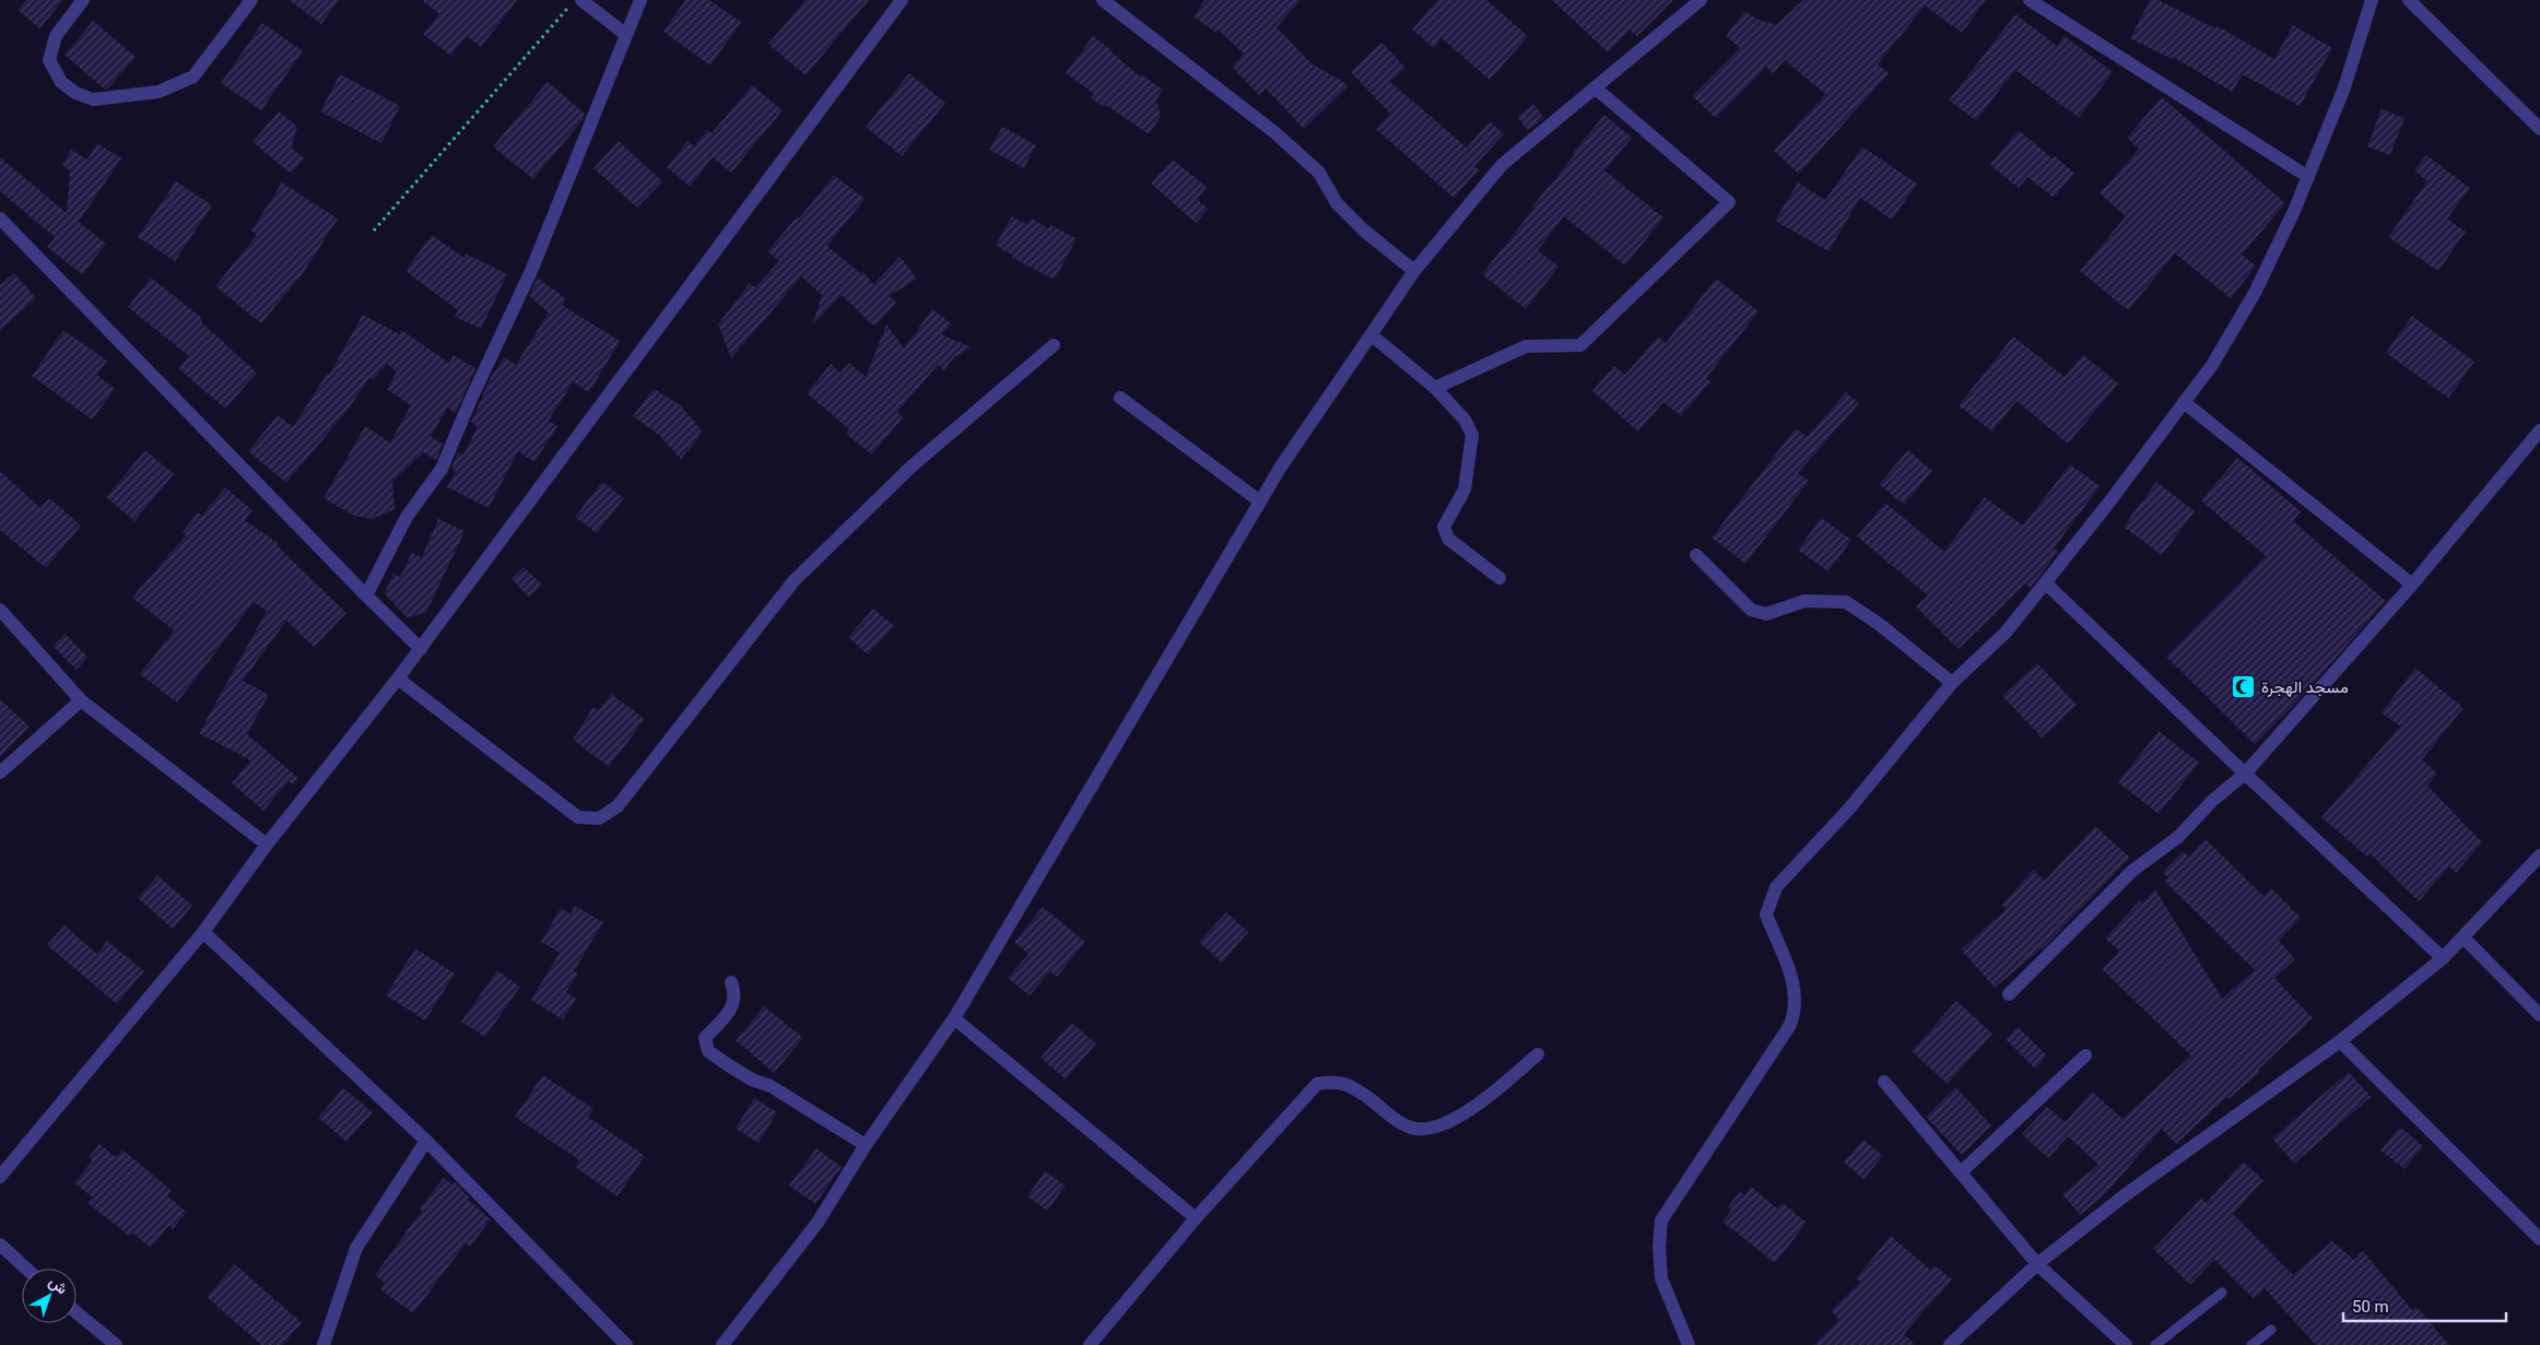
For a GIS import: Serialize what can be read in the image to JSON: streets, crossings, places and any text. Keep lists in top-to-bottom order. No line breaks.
{"places":{"mosque":["مسجد الهجرة"]},"scale_bar":"50 m","north":"top right"}
